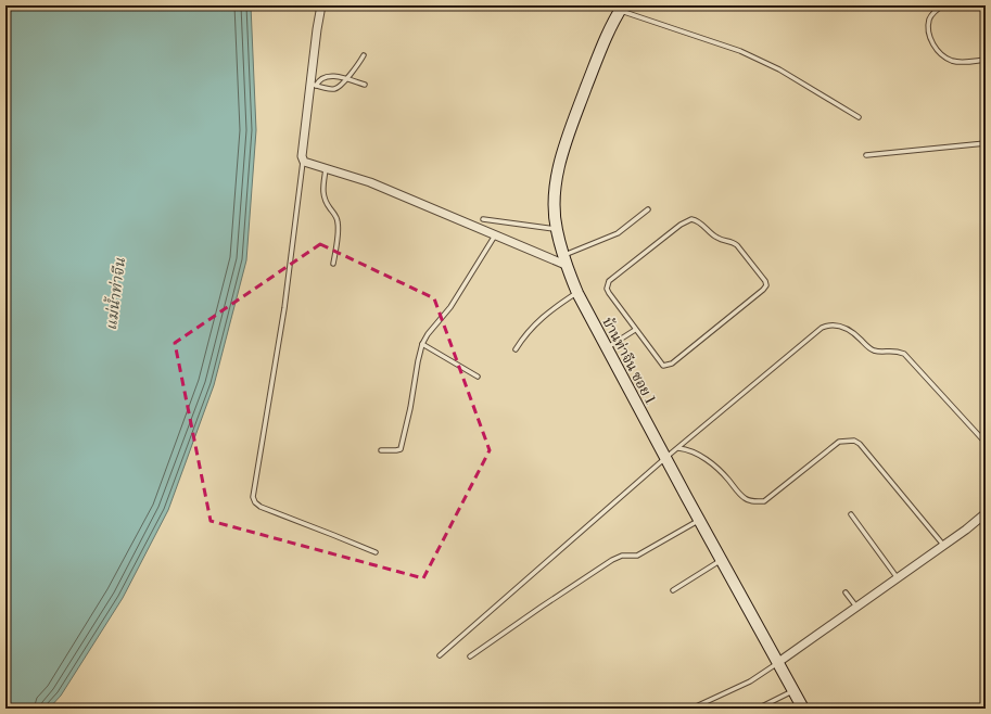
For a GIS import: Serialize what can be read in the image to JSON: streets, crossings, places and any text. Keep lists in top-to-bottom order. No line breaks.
{"streets":{"street":["บ้านท่าจีน ซอย 1"]},"water":["แม่น้ำท่าจีน"]}
